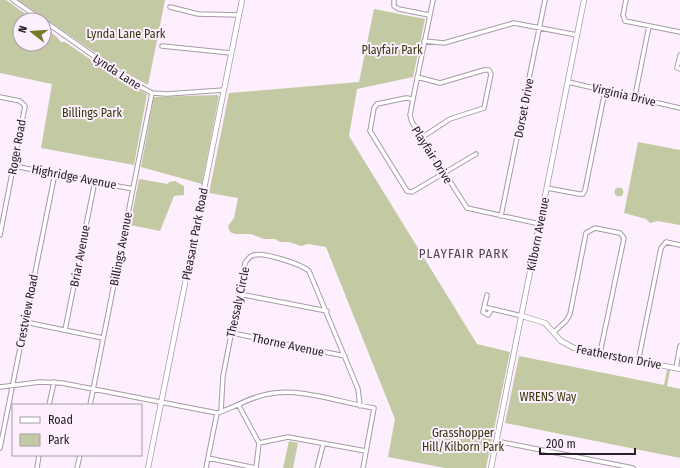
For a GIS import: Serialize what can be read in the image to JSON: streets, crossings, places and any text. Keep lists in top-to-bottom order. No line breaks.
{"streets":{"street":["Lynda Lane","Virginia Drive","Dorset Drive","Roger Road","Playfair Drive","Highridge Avenue","Pleasant Park Road","Kilborn Avenue","Billings Avenue","Briar Avenue","Thessaly Circle","Crestview Road","Thorne Avenue","Featherston Drive"]},"crossings":[["Lynda Lane","Pleasant Park Road"],["Lynda Lane","Billings Avenue"],["Virginia Drive","Kilborn Avenue"],["Dorset Drive","Playfair Drive"],["Roger Road","Highridge Avenue"],["Playfair Drive","Kilborn Avenue"],["Highridge Avenue","Billings Avenue"],["Highridge Avenue","Briar Avenue"],["Highridge Avenue","Crestview Road"],["Kilborn Avenue","Featherston Drive"],["Thessaly Circle","Thorne Avenue"]],"districts":["PLAYFAIR PARK"],"parks":["Lynda Lane Park","Playfair Park","Billings Park","WRENS Way","Grasshopper Hill/Kilborn Park"],"legend":["Road","Park"],"scale_bar":"200 m","north":"left"}
